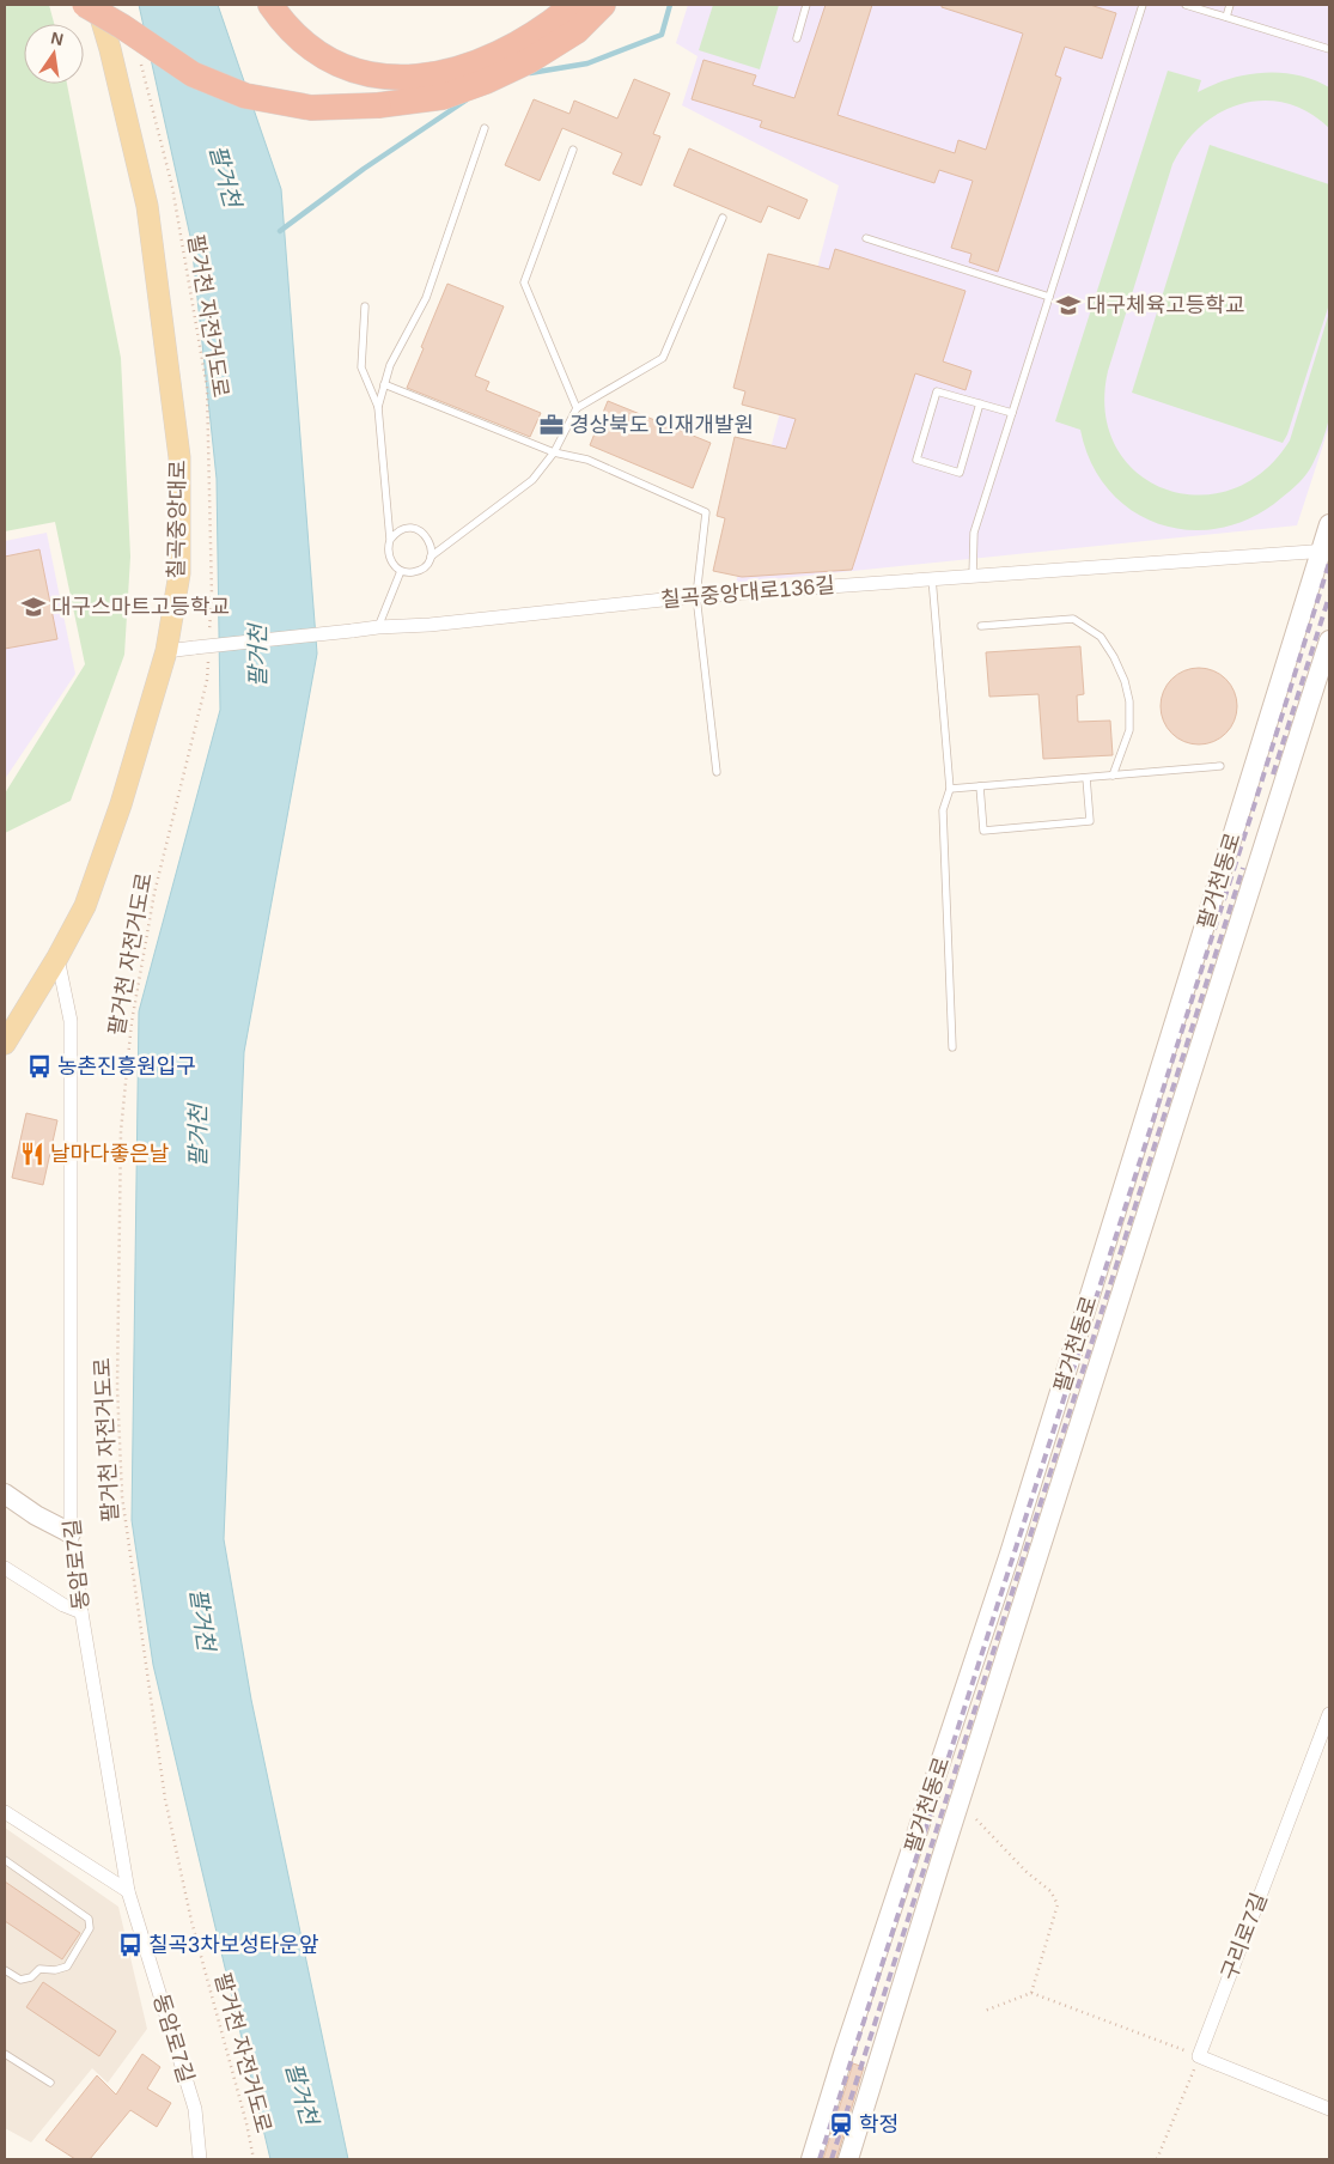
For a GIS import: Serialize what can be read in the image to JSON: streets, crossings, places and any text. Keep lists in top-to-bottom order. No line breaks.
{"streets":{"main road":["칠곡중앙대로"],"street":["칠곡중앙대로136길","팔거천동로","동암로7길","구리로7길"],"path":["팔거천 자전거도로"]},"crossings":[["칠곡중앙대로","칠곡중앙대로136길"],["칠곡중앙대로","동암로7길"],["칠곡중앙대로136길","팔거천동로"]],"water":["팔거천"],"places":{"school or university":["대구체육고등학교","대구스마트고등학교"],"office":["경상북도 인재개발원"],"bus stop":["농촌진흥원입구","칠곡3차보성타운앞"],"restaurant":["날마다좋은날"],"station":["학정"]},"north":"top"}
